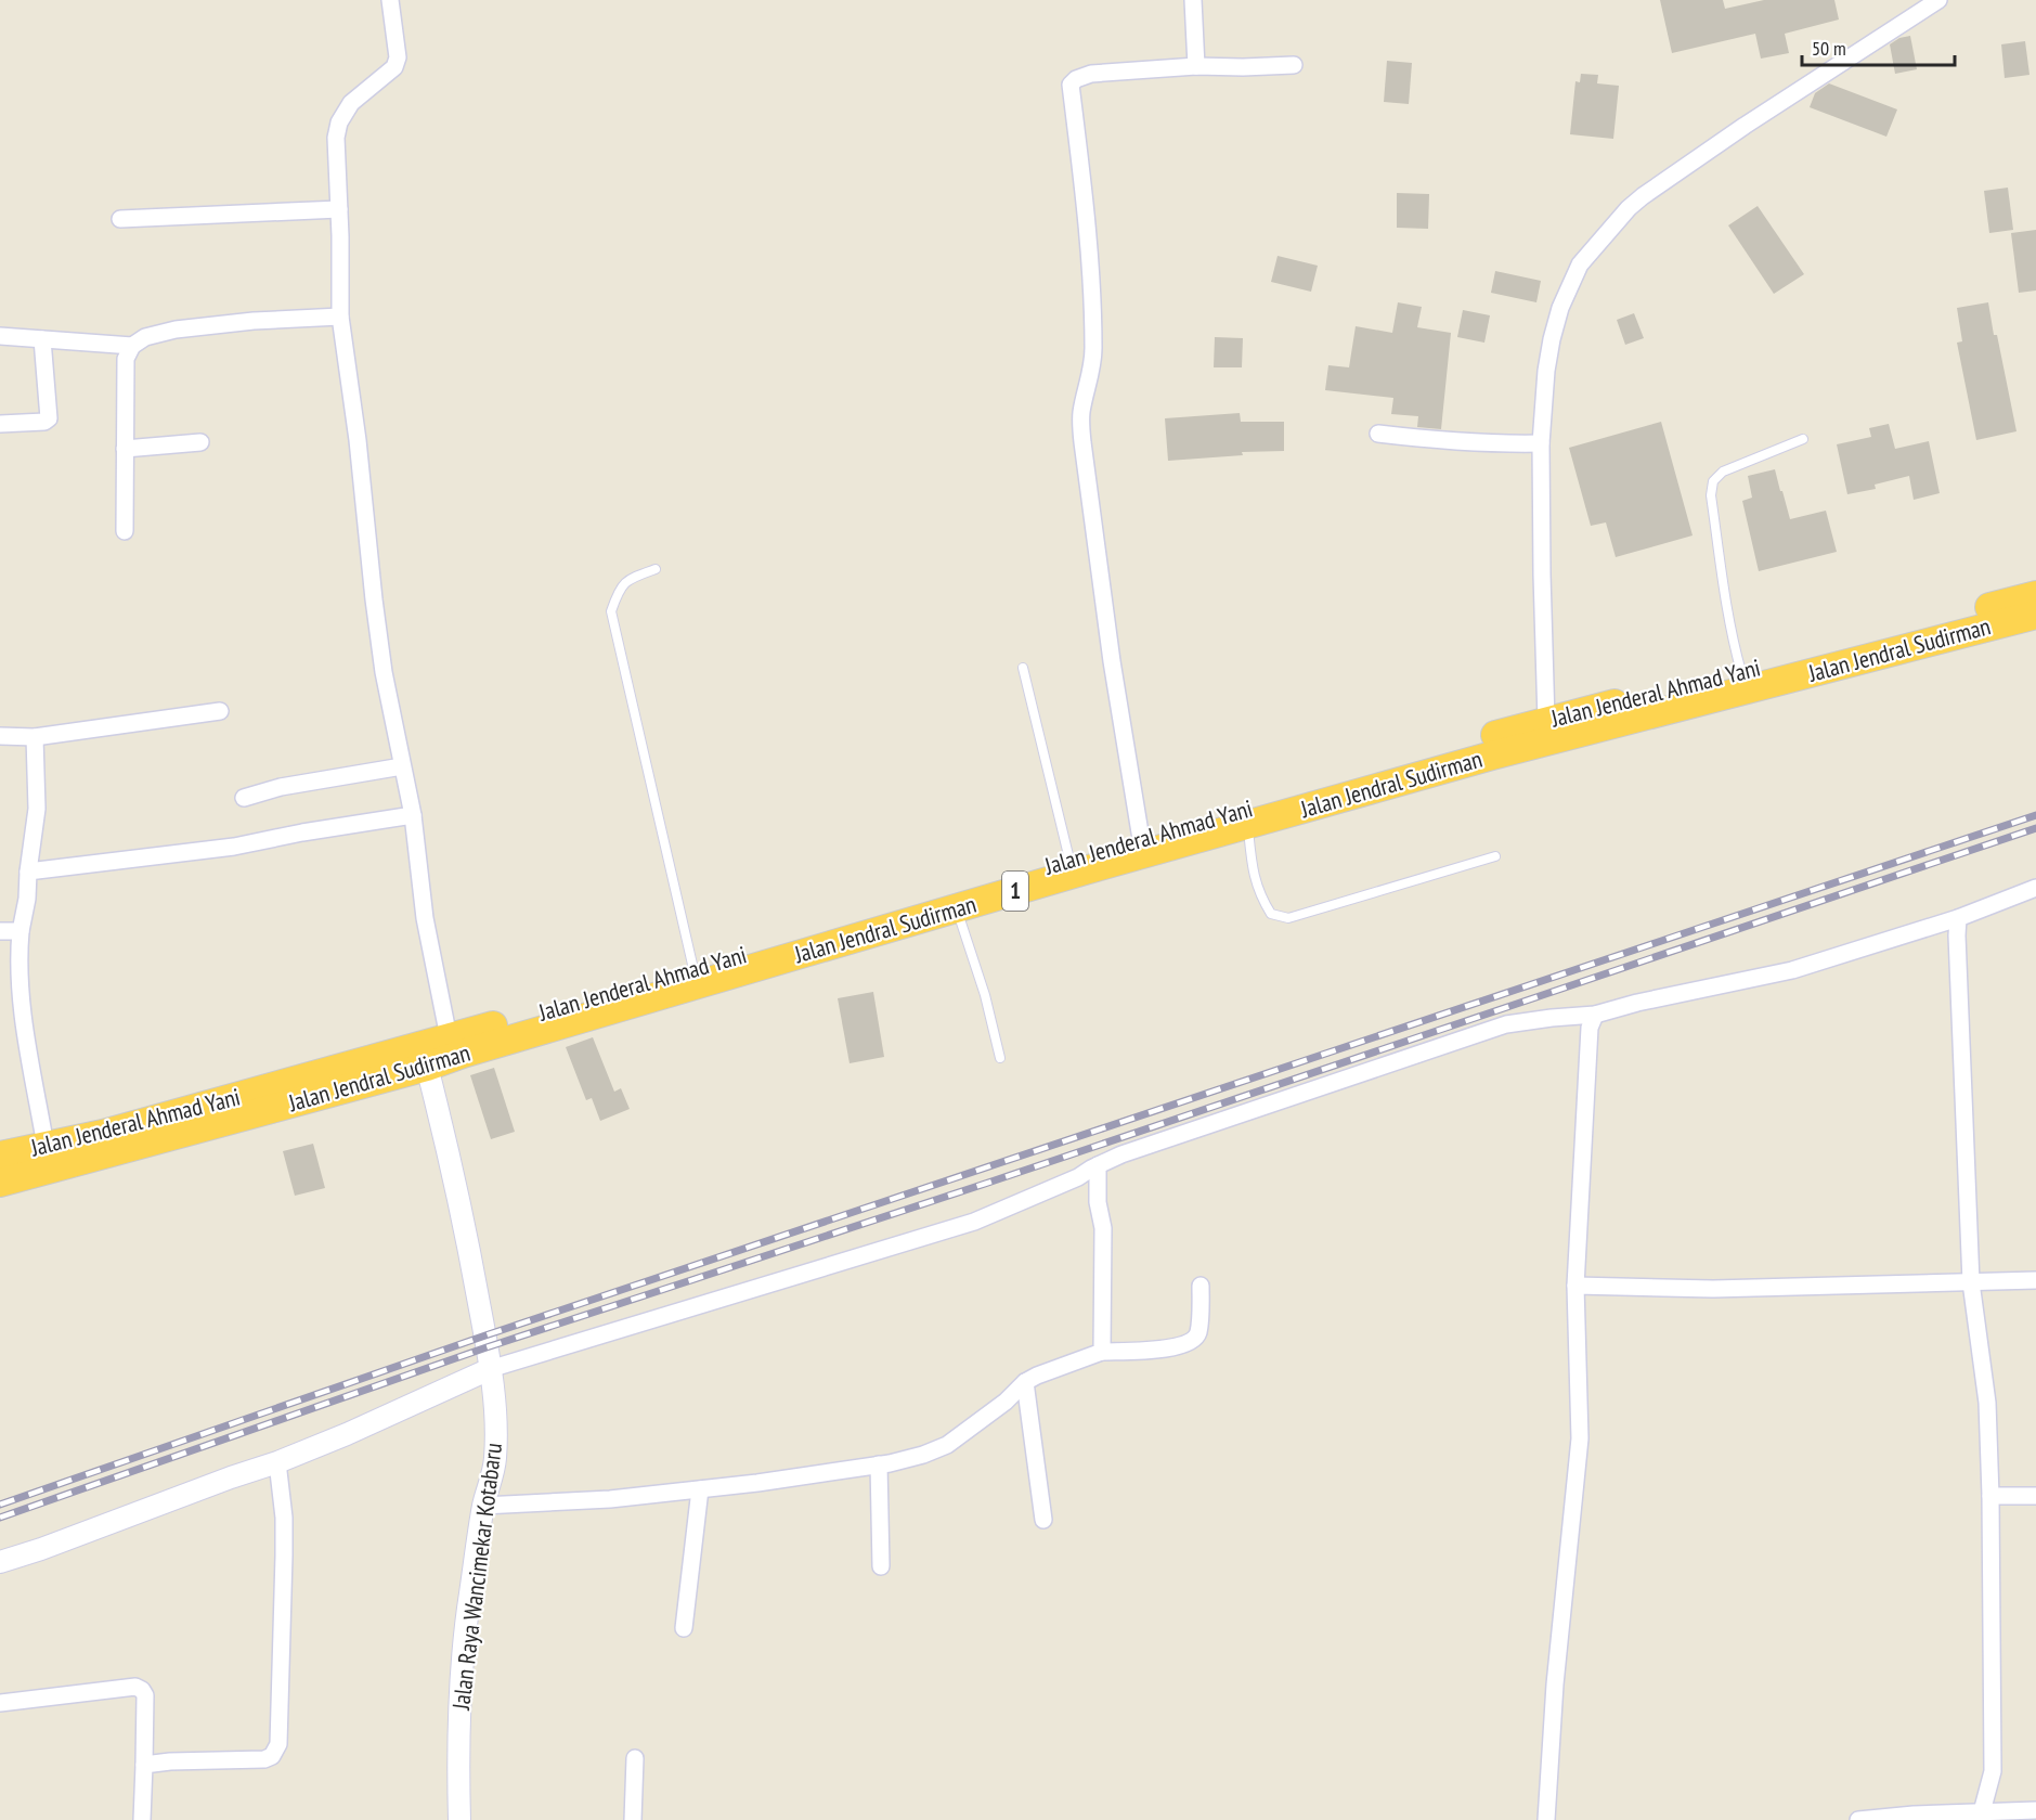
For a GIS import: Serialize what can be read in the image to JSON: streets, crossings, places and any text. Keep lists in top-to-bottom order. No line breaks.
{"streets":{"highway":["Jalan Jendral Sudirman","Jalan Jenderal Ahmad Yani","1"],"street":["Jalan Raya Wancimekar Kotabaru"]},"crossings":[["Jalan Jendral Sudirman","Jalan Raya Wancimekar Kotabaru"]],"scale_bar":"50 m"}
